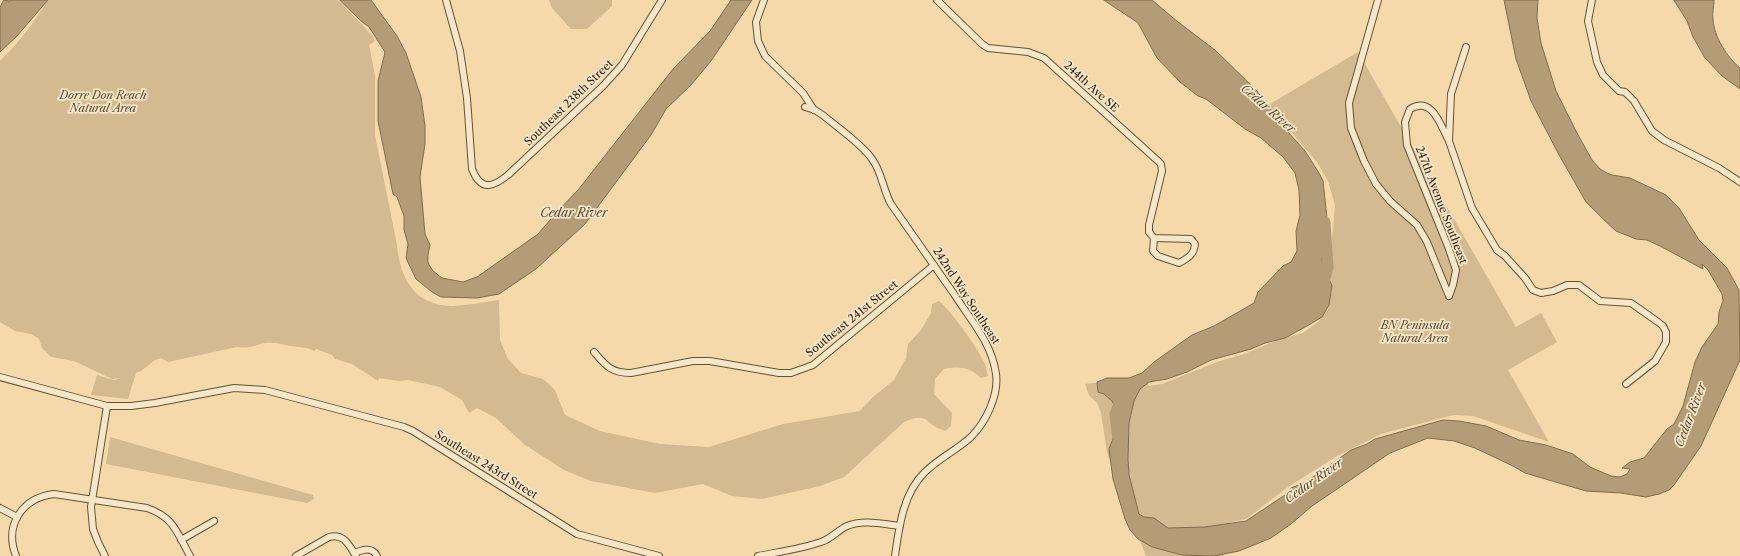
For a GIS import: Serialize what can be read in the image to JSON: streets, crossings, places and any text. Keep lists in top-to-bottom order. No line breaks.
{"streets":{"street":["244th Ave SE","Southeast 238th Street","247th Avenue Southeast","242nd Way Southeast","Southeast 241st Street","Southeast 243rd Street"]},"crossings":[["242nd Way Southeast","Southeast 241st Street"]],"water":["Cedar River"],"parks":["Dorre Don Reach Natural Area","BN Peninsula Natural Area"]}
